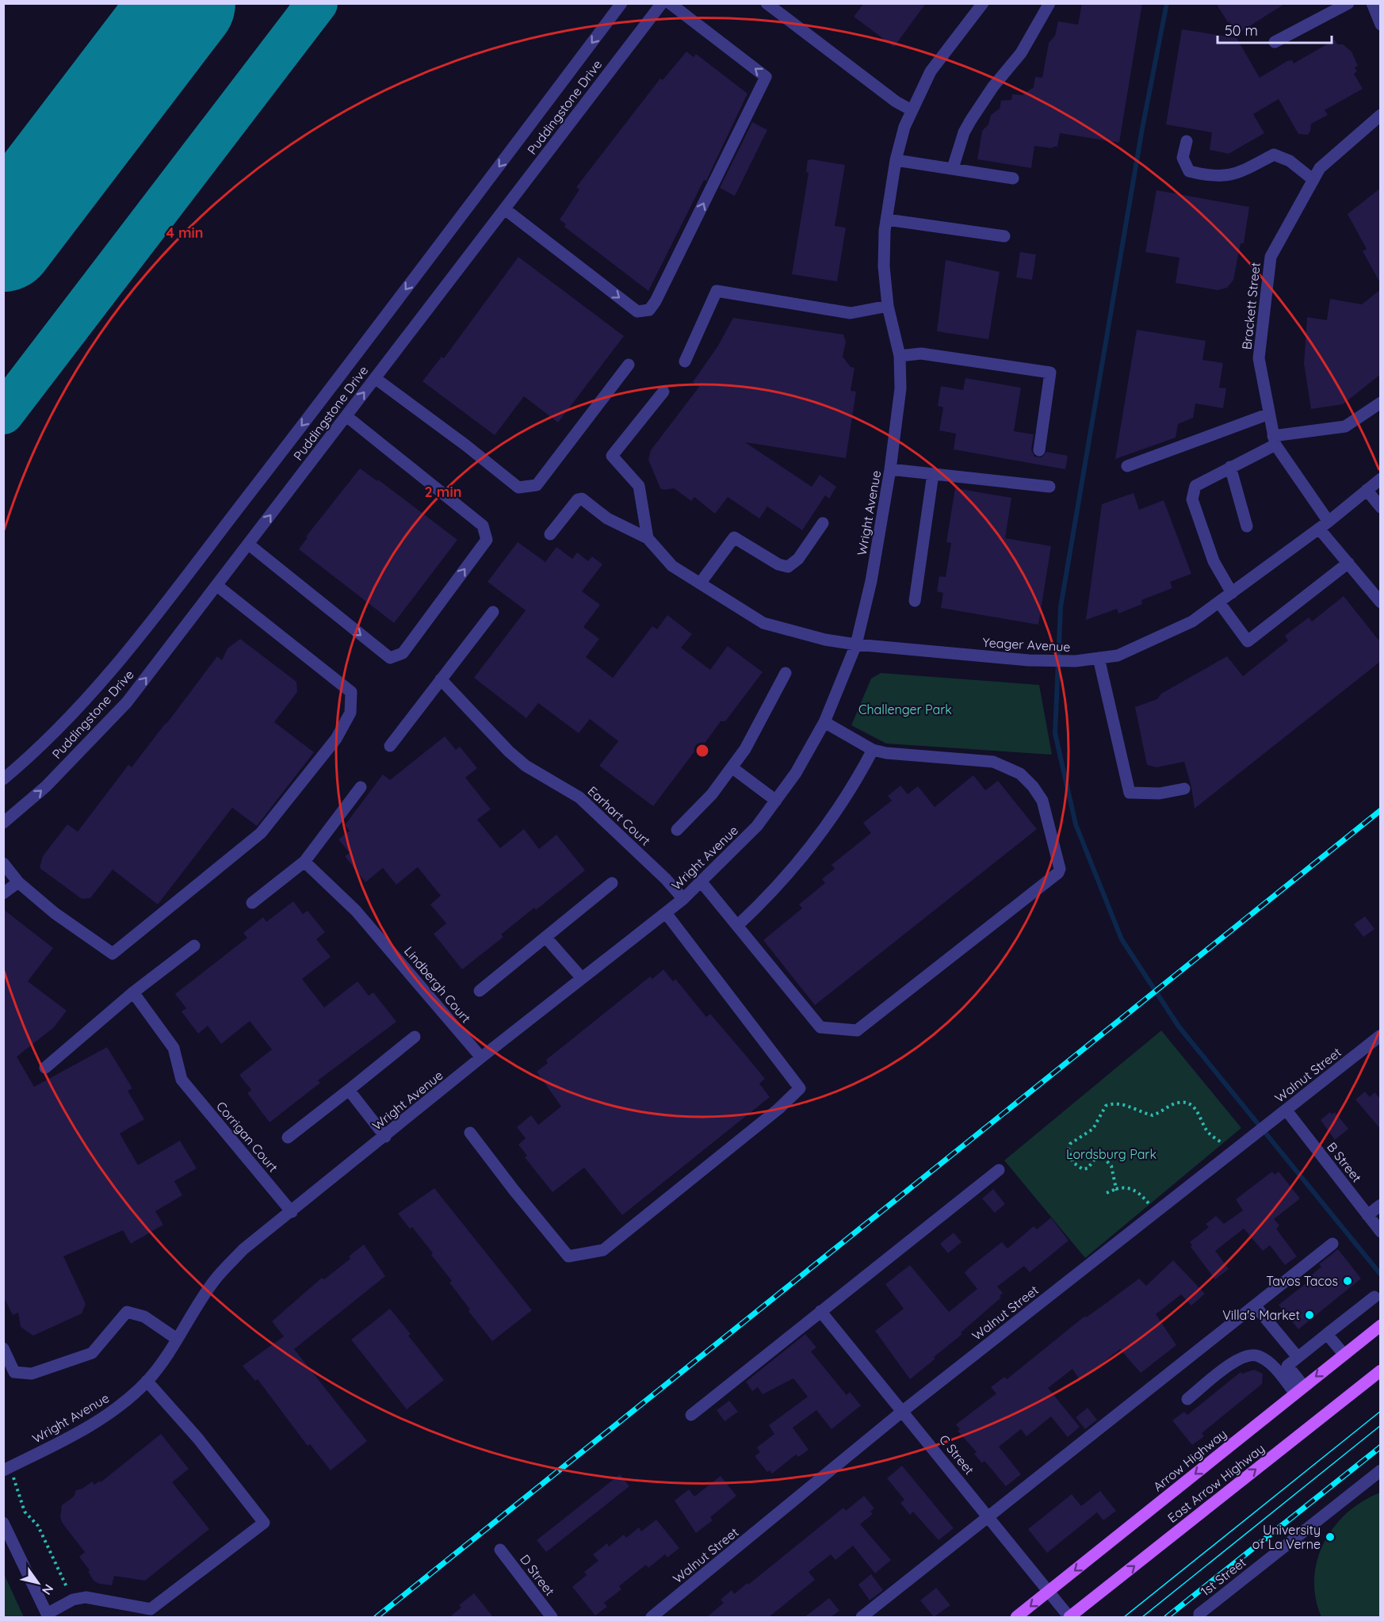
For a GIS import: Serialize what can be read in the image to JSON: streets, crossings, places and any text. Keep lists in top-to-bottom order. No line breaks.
{"streets":{"main road":["Arrow Highway","East Arrow Highway"],"street":["Puddingstone Drive","Brackett Street","Wright Avenue","Yeager Avenue","Earhart Court","Lindbergh Court","Walnut Street","Corrigan Court","B Street","C Street","D Street","1st Street"]},"crossings":[["Brackett Street","Yeager Avenue"],["Wright Avenue","Yeager Avenue"],["Wright Avenue","Earhart Court"],["Wright Avenue","Lindbergh Court"],["Wright Avenue","Corrigan Court"],["Walnut Street","B Street"],["Walnut Street","C Street"],["C Street","Arrow Highway"],["C Street","East Arrow Highway"]],"one_way":["Arrow Highway","East Arrow Highway"],"parks":["Challenger Park","Lordsburg Park"],"places":["Tavos Tacos","Villa's Market","University of La Verne"],"scale_bar":"50 m","north":"bottom right","rings":["4 min","2 min"]}
